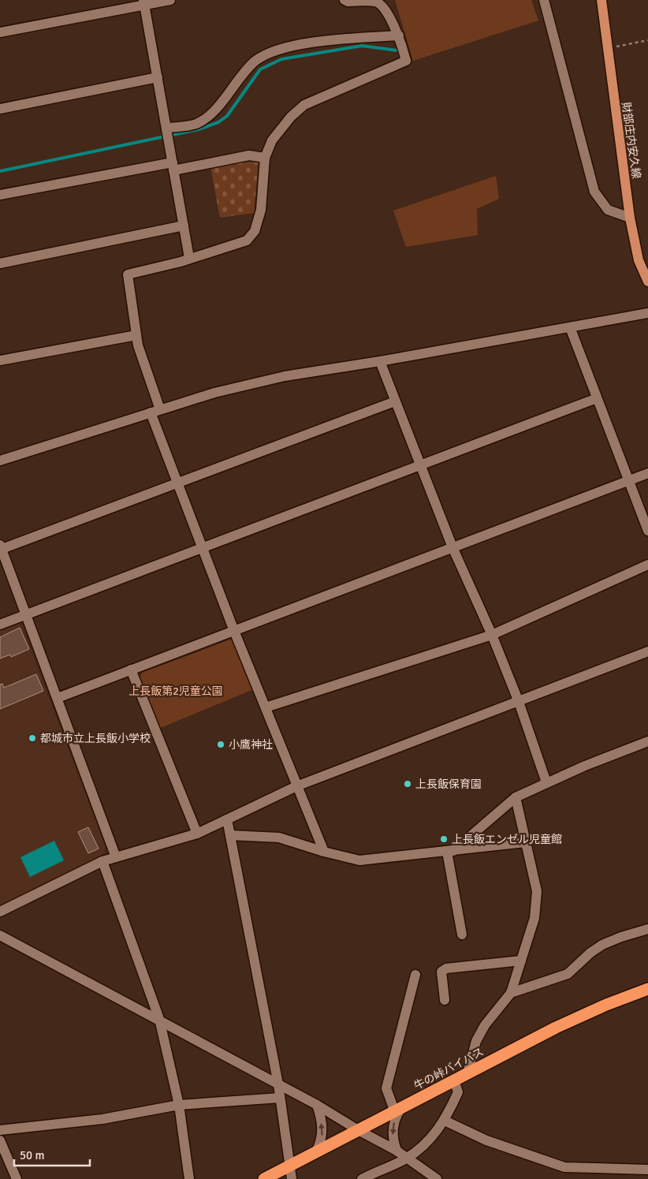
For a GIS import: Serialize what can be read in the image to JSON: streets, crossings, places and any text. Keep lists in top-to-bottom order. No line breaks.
{"streets":{"highway":["牛の峠バイパス"],"main road":["財部庄内安久線"]},"parks":["上長飯第2児童公園"],"places":["都城市立上長飯小学校","小鷹神社","上長飯保育園","上長飯エンゼル児童館"],"scale_bar":"50 m"}
